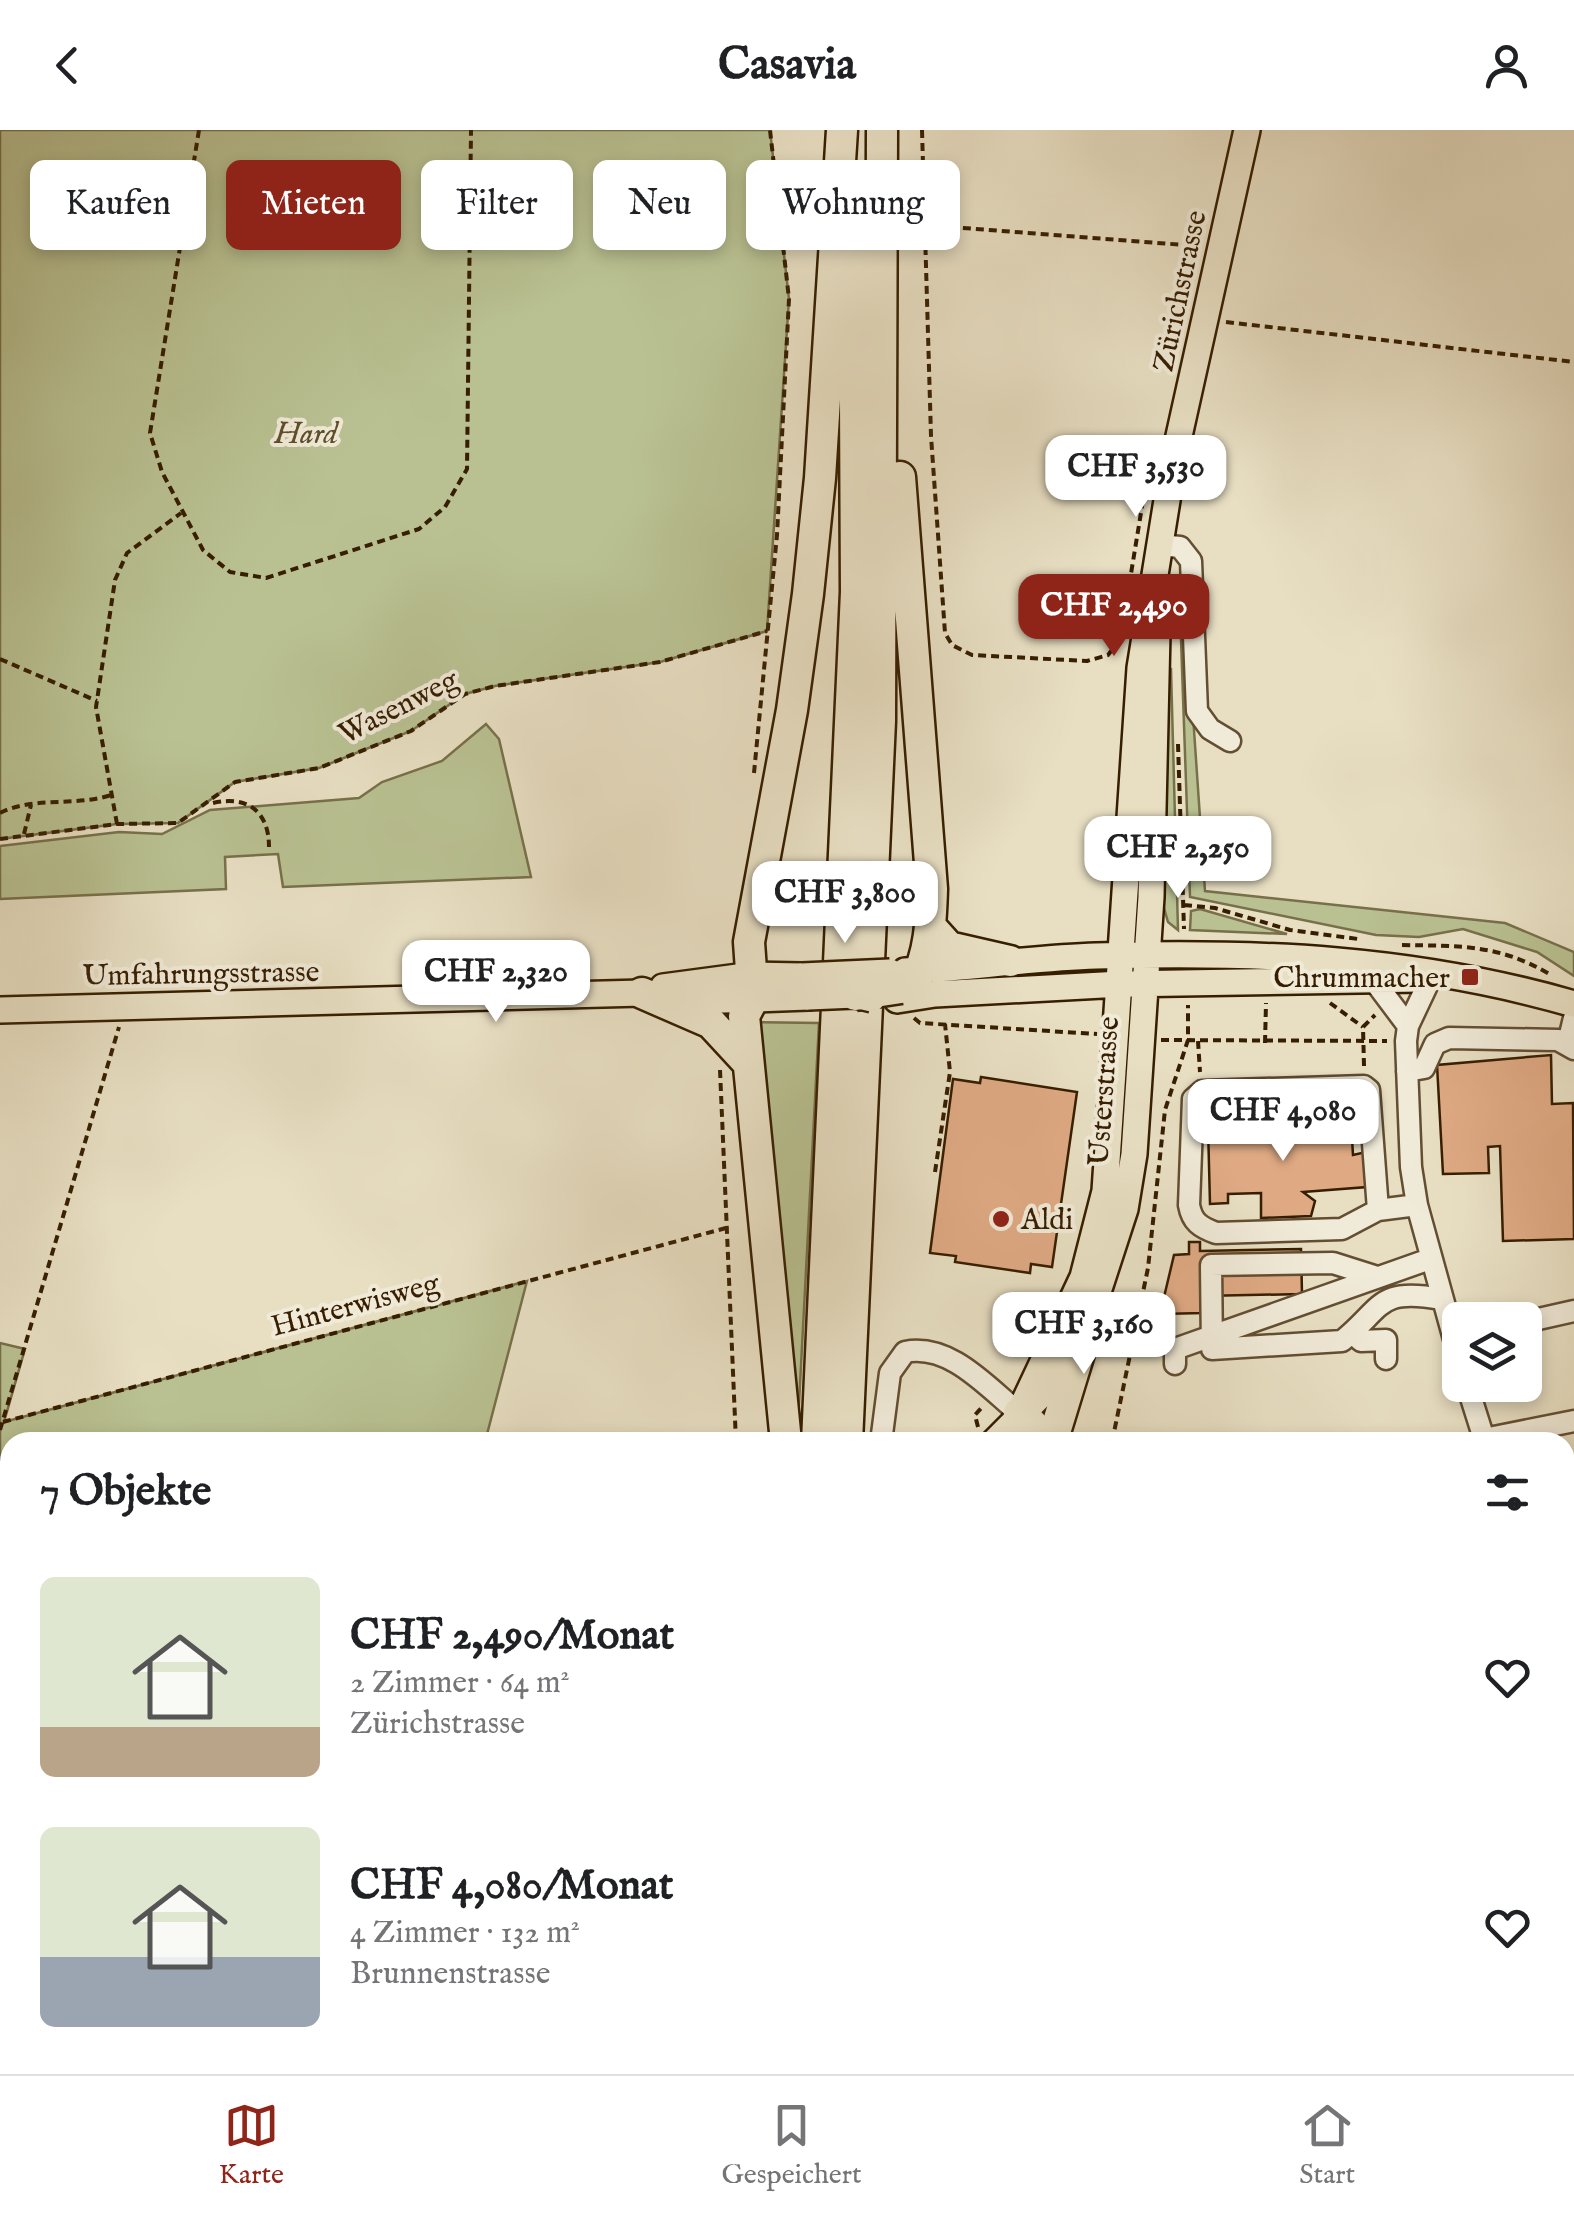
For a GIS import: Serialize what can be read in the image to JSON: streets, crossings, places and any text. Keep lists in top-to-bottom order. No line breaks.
{"streets":{"main road":["Zürichstrasse","Umfahrungsstrasse","Usterstrasse"],"path":["Wasenweg","Hinterwisweg"]},"crossings":[["Zürichstrasse","Umfahrungsstrasse"],["Zürichstrasse","Usterstrasse"],["Umfahrungsstrasse","Usterstrasse"]],"parks":["Hard"],"places":{"transit":["Chrummacher"],"other":["Aldi"]},"page":{"header":"Casavia","chip":["Kaufen","Mieten","Filter","Neu","Wohnung"],"price":["CHF 3,530","CHF 2,490","CHF 2,250","CHF 3,800","CHF 2,320","CHF 4,080","CHF 3,160"],"heading":"7 Objekte","list":[{"name":"CHF 2,490/Monat","note":"2 Zimmer · 64 m² · Zürichstrasse"},{"name":"CHF 4,080/Monat","note":"4 Zimmer · 132 m² · Brunnenstrasse"}],"tabs":["Karte","Gespeichert","Start"]}}
